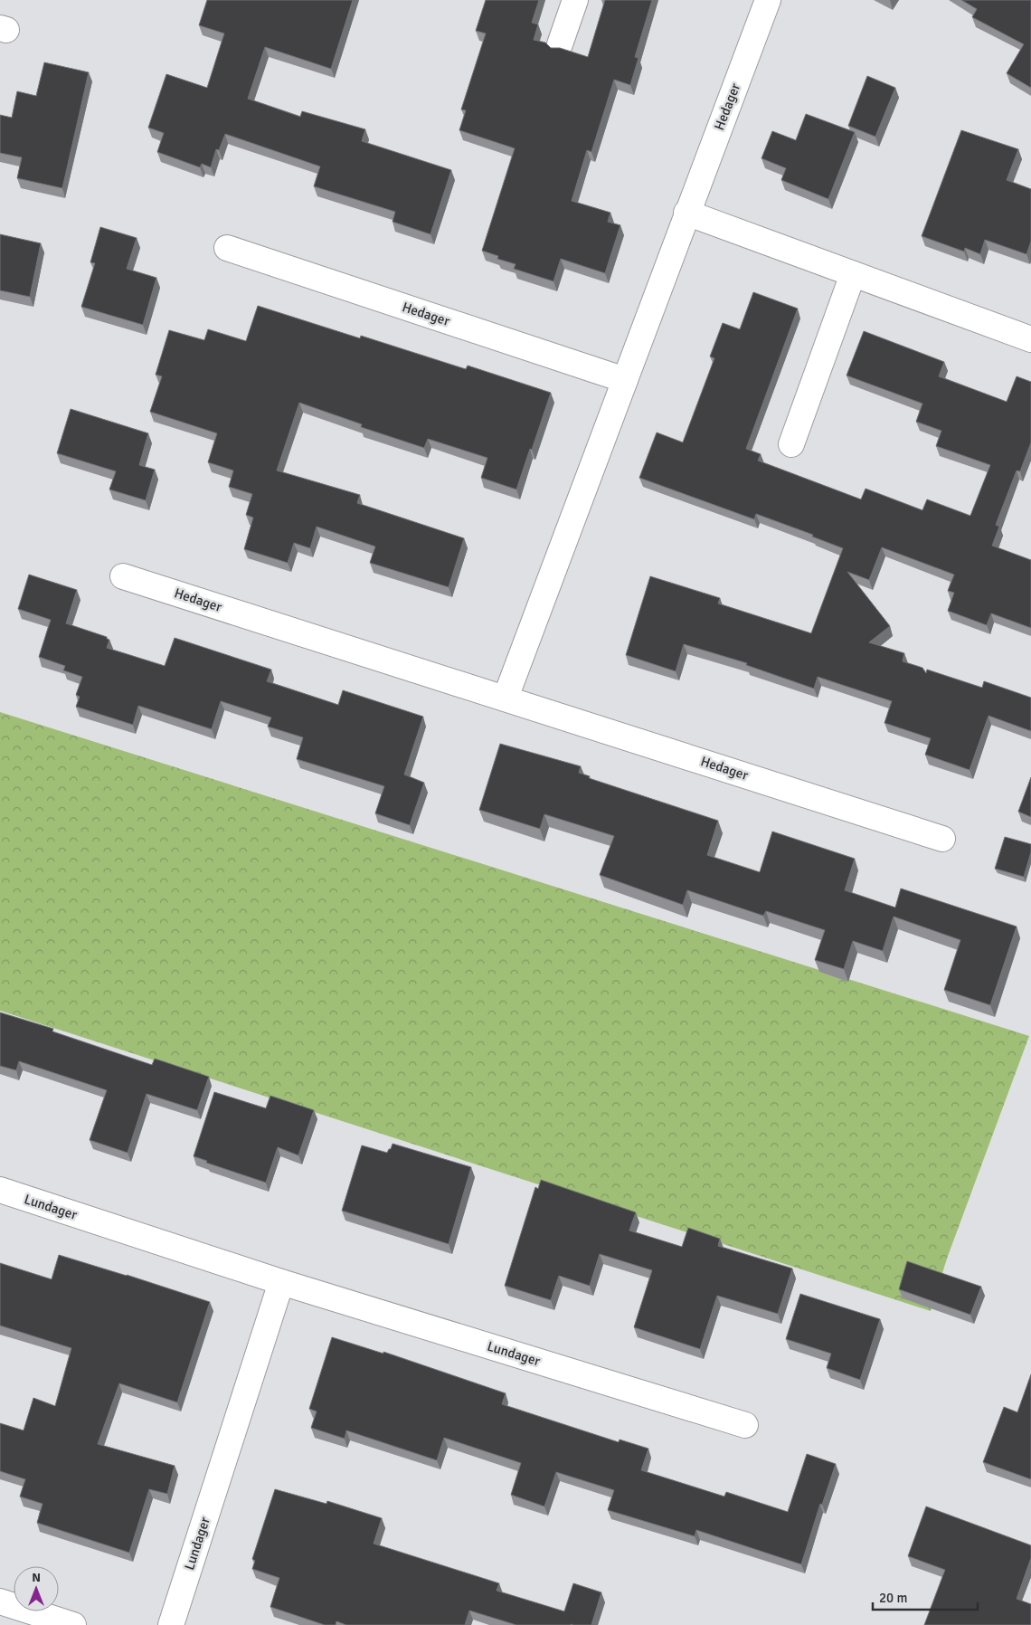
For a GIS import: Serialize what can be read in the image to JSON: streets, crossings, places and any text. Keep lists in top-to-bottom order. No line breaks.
{"streets":{"street":["Hedager","Lundager"]},"scale_bar":"20 m","north":"top"}
